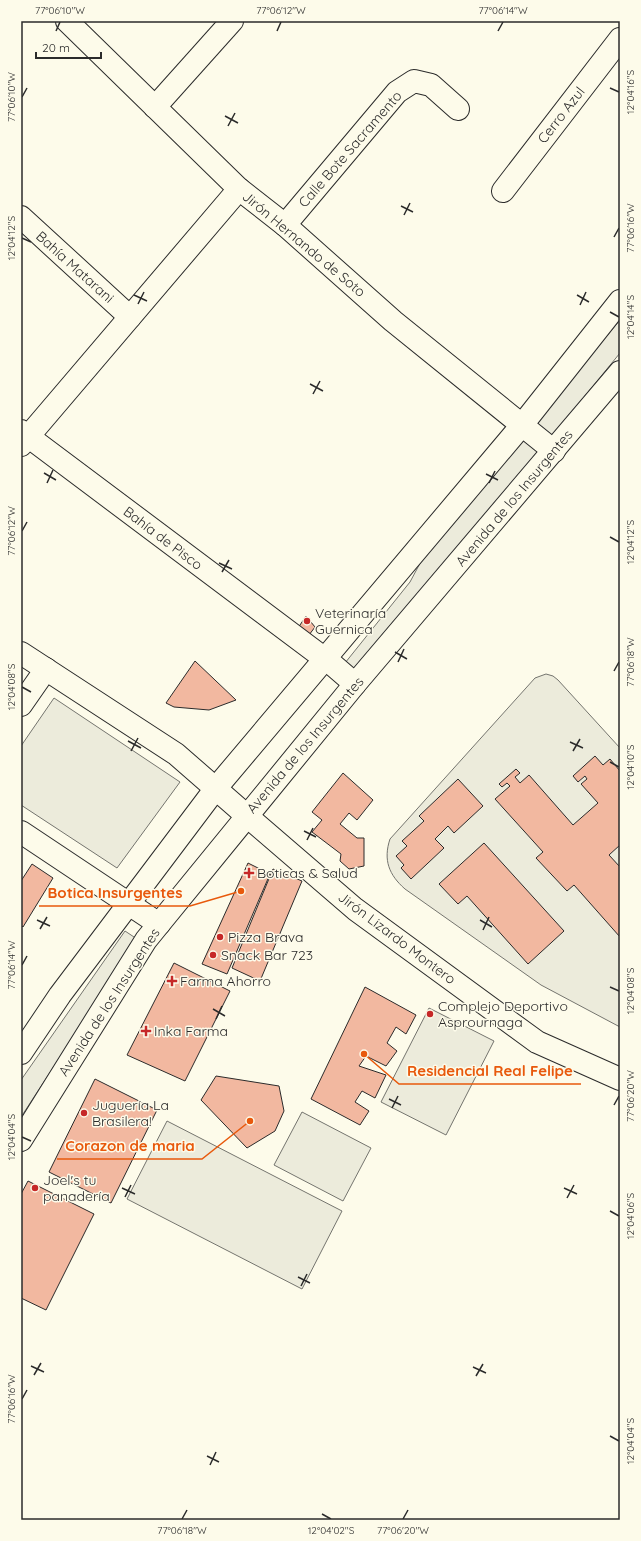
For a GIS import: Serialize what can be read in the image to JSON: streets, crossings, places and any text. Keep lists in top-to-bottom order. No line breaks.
{"streets":{"street":["Cerro Azul","Calle Bote Sacramento","Jirón Hernando de Soto","Bahía Matarani","Avenida de los Insurgentes","Bahía de Pisco","Jirón Lizardo Montero"]},"crossings":[["Calle Bote Sacramento","Jirón Hernando de Soto"],["Jirón Hernando de Soto","Avenida de los Insurgentes"],["Avenida de los Insurgentes","Bahía de Pisco"],["Avenida de los Insurgentes","Jirón Lizardo Montero"]],"places":{"other":["Veterinaría Guernica","Botica Insurgentes","Pizza Brava","Snack Bar 723","Complejo Deportivo Asprournaga","Residencial Real Felipe","Juguería La Brasilera!","Corazon de maria","Joel's tu panadería"],"health":["Boticas & Salud","Farma Ahorro","Inka Farma"]},"scale_bar":"20 m","coordinates":["77°06'10\"W","77°06'12\"W","77°06'14\"W","12°04'16\"S","77°06'16\"W","12°04'12\"S","12°04'14\"S","77°06'18\"W","12°04'08\"S","12°04'10\"S","77°06'20\"W","12°04'04\"S","12°04'06\"S","12°04'02\"S"]}
